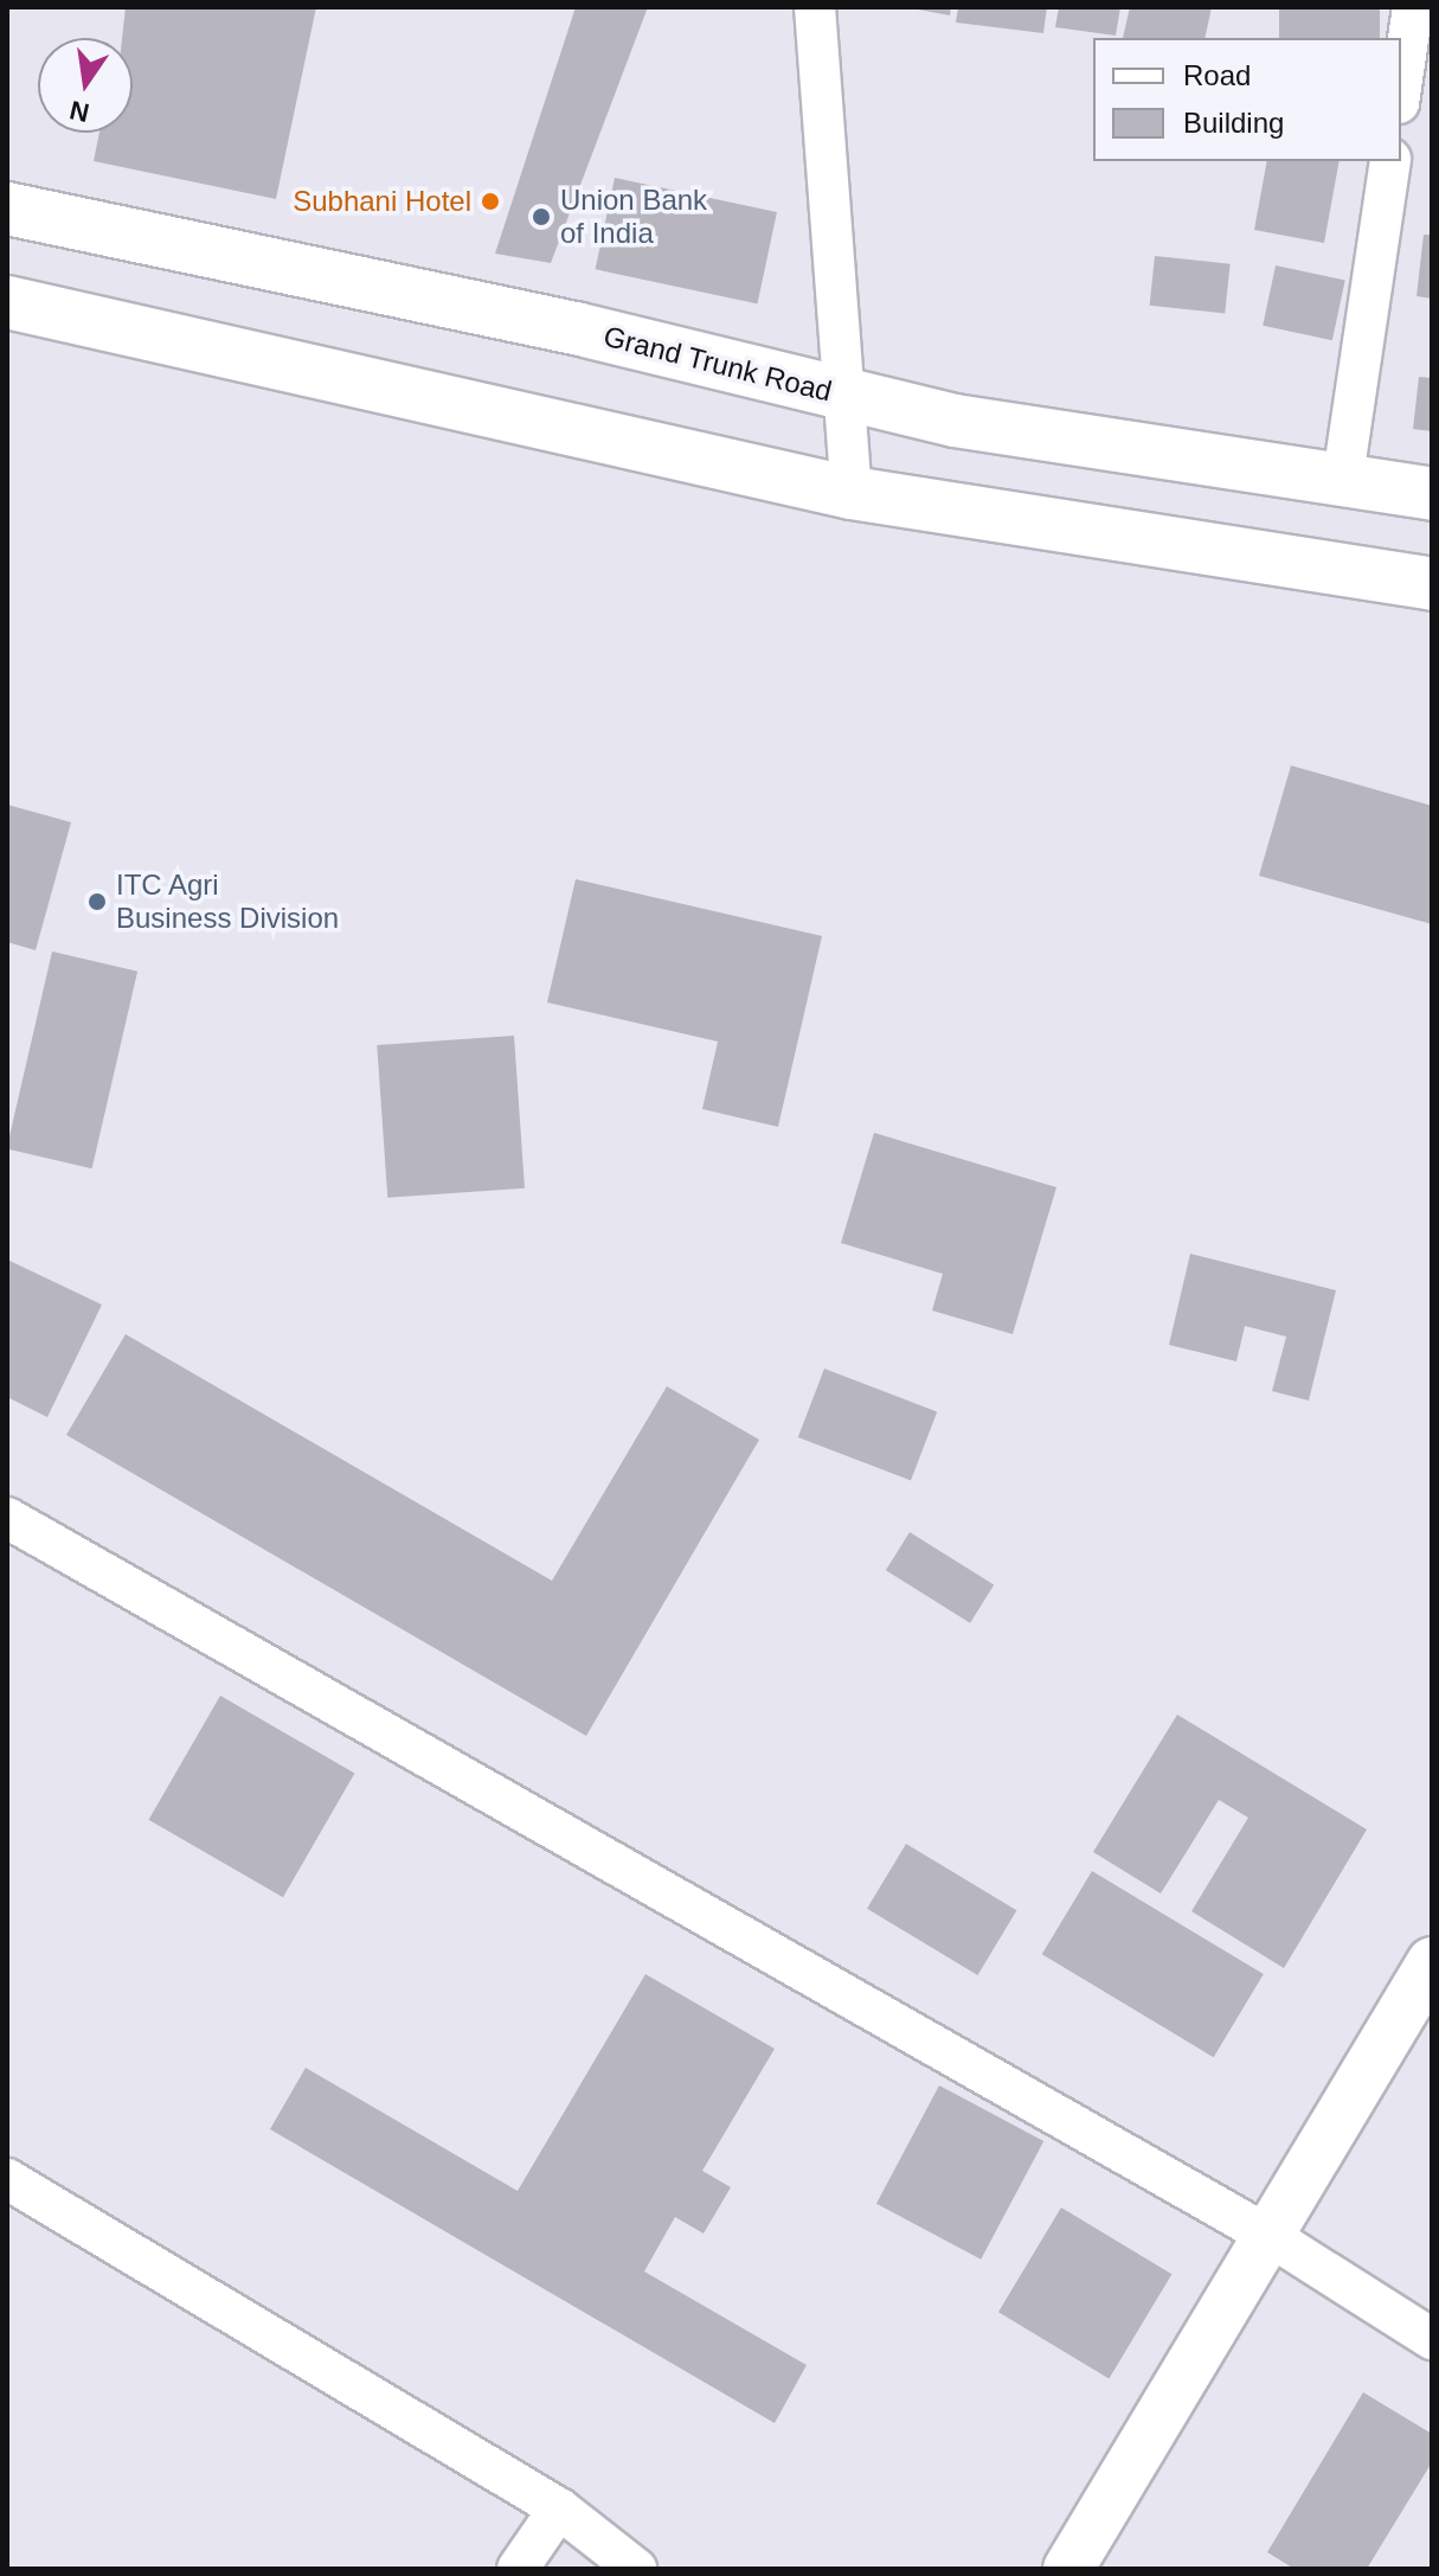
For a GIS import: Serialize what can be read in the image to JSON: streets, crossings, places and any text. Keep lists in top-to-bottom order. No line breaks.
{"streets":{"main road":["Grand Trunk Road"]},"places":["Subhani Hotel","Union Bank of India","ITC Agri Business Division"],"legend":["Road","Building"],"north":"bottom"}
